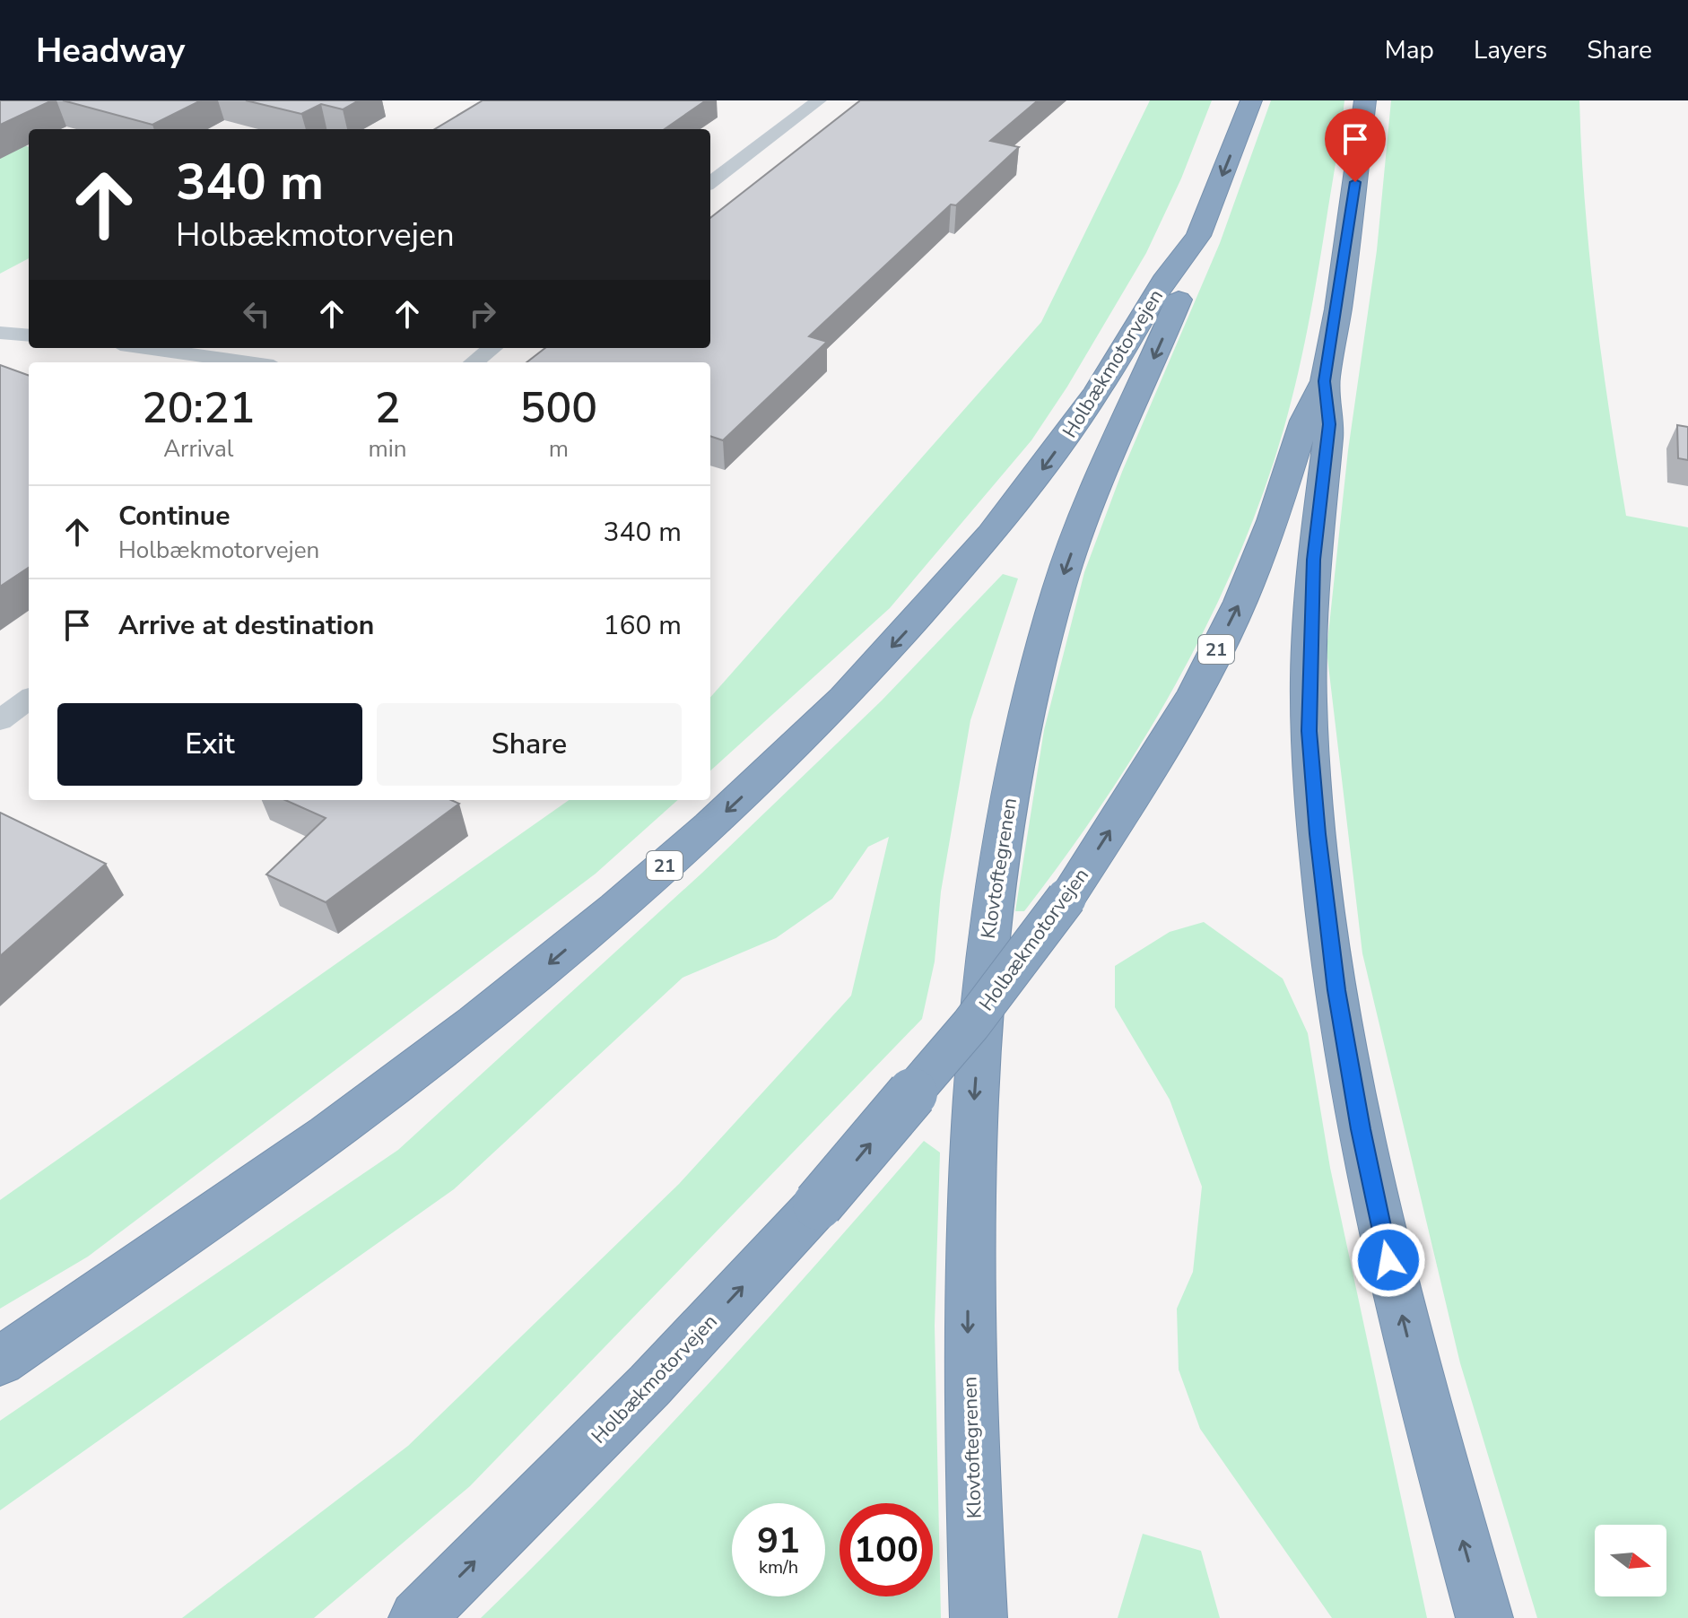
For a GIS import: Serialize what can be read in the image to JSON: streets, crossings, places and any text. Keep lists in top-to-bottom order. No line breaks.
{"streets":{"highway":["Holbækmotorvejen","21","Klovtoftegrenen"]},"crossings":[["Holbækmotorvejen","Klovtoftegrenen"]],"north":"right","page":{"header":"Headway","nav":["Map","Layers","Share"],"turn":["340 m","Holbækmotorvejen"],"eta":["20:21","Arrival","2","min","500","m"],"list":[{"name":"Continue","note":"Holbækmotorvejen","value":"340 m"},{"name":"Arrive at destination","value":"160 m"}],"buttons":["Exit","Share"],"speed":"91 km/h","limit":"100"}}
